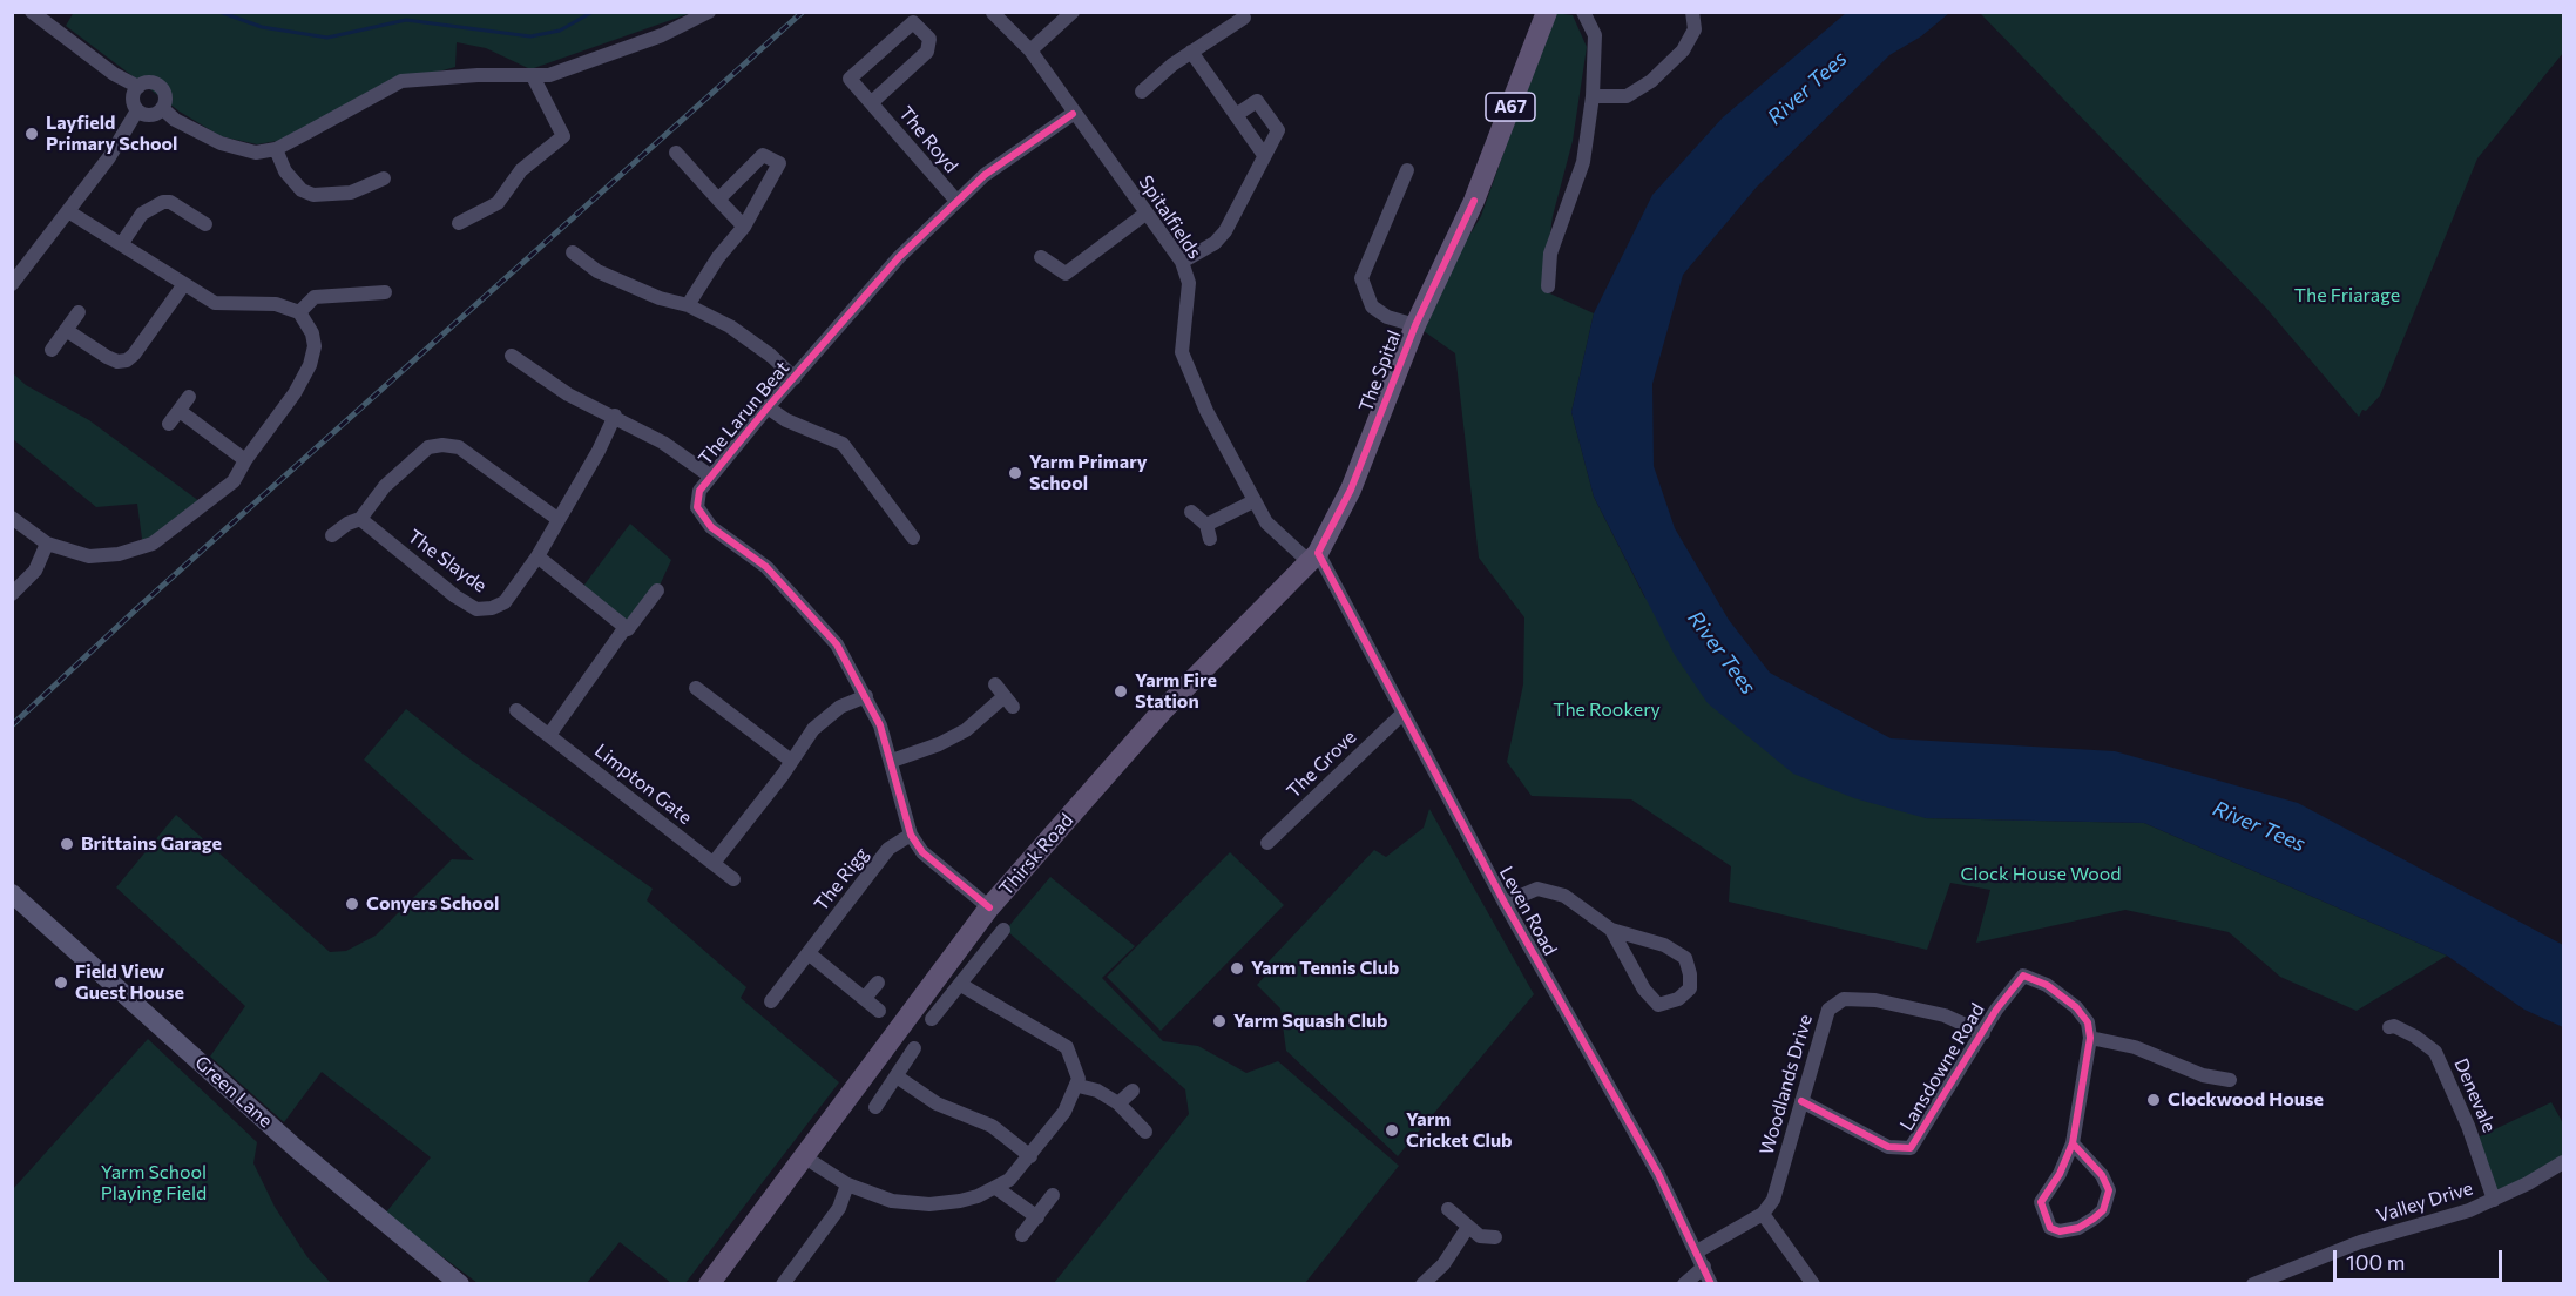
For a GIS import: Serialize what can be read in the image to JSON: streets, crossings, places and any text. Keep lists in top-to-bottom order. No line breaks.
{"streets":{"main road":["A67","The Spital","Thirsk Road","Green Lane"],"street":["The Royd","Spitalfields","The Larun Beat","The Slayde","The Grove","Limpton Gate","The Rigg","Leven Road","Lansdowne Road","Woodlands Drive","Denevale","Valley Drive"]},"crossings":[["The Royd","The Larun Beat"],["Spitalfields","The Spital"],["Spitalfields","The Larun Beat"],["Spitalfields","Thirsk Road"],["Spitalfields","Leven Road"],["The Spital","Thirsk Road"],["The Spital","Leven Road"],["The Larun Beat","Thirsk Road"],["The Larun Beat","The Rigg"],["The Grove","Leven Road"],["Thirsk Road","Leven Road"],["Lansdowne Road","Woodlands Drive"],["Denevale","Valley Drive"]],"water":["River Tees"],"parks":["The Friarage","The Rookery","Clock House Wood","Yarm School Playing Field"],"places":["Layfield Primary School","Yarm Primary School","Yarm Fire Station","Brittains Garage","Conyers School","Yarm Tennis Club","Field View Guest House","Yarm Squash Club","Clockwood House","Yarm Cricket Club"],"scale_bar":"100 m"}
